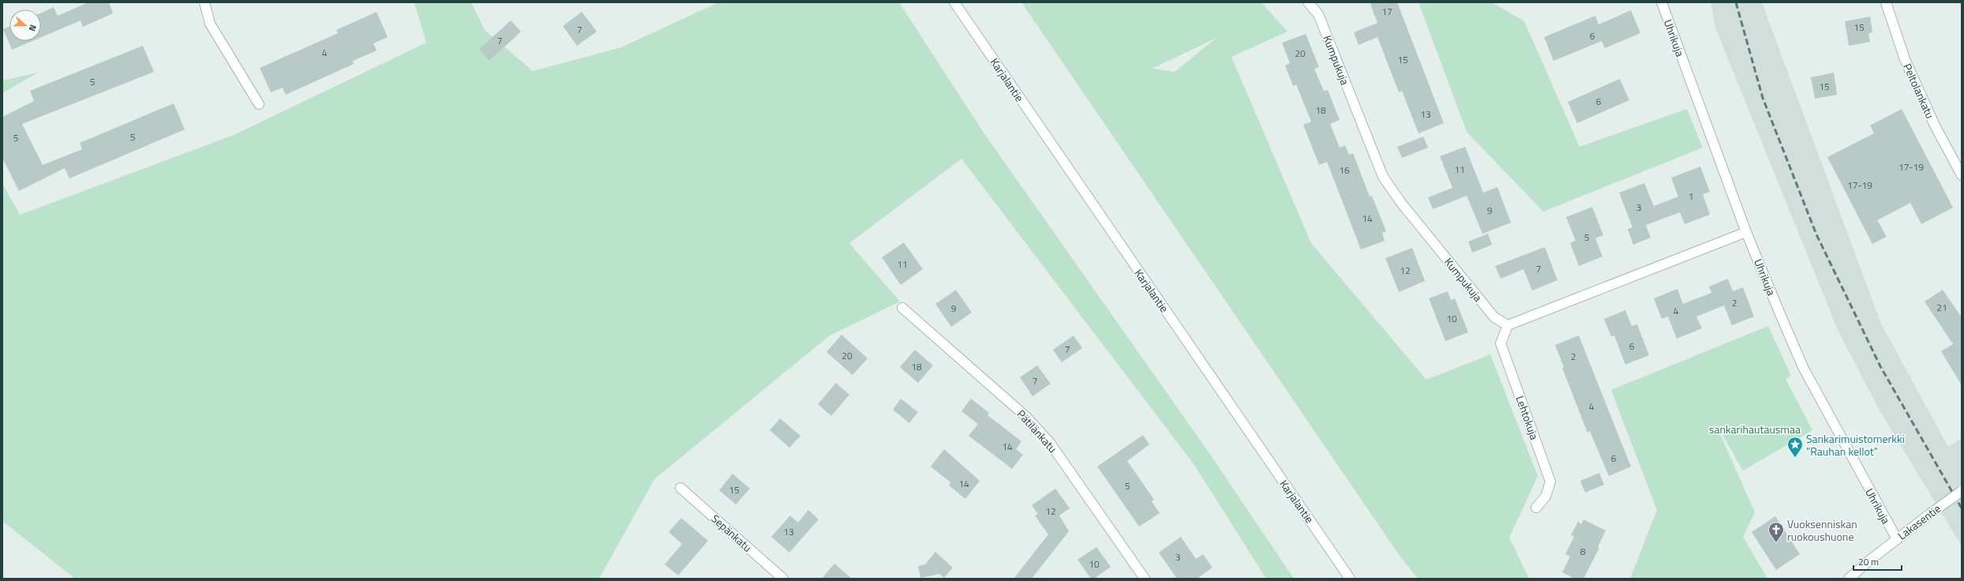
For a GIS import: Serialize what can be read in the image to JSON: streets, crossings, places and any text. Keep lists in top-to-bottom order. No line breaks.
{"streets":{"street":["Uhrikuja","Kumpukuja","Karjalantie","Peltolankatu","Lehtokuja","Pätilänkatu","Lakasentie","Sepänkatu"]},"crossings":[["Uhrikuja","Lakasentie"],["Kumpukuja","Lehtokuja"]],"parks":["sankarihautausmaa"],"places":{"place":["Sankarimuistomerkki \"Rauhan kellot\""],"church":["Vuoksenniskan ruokoushuone"]},"house_numbers":["17","15","7","6","7","4","20","15","5","15","6","18","13","5","5","17-19","11","16","17-19","1","3","9","14","5","11","7","12","2","21","9","4","10","6","7","20","2","18","7","4","14","6","14","5","15","12","13","8","3","10"],"scale_bar":"20 m","north":"right"}
